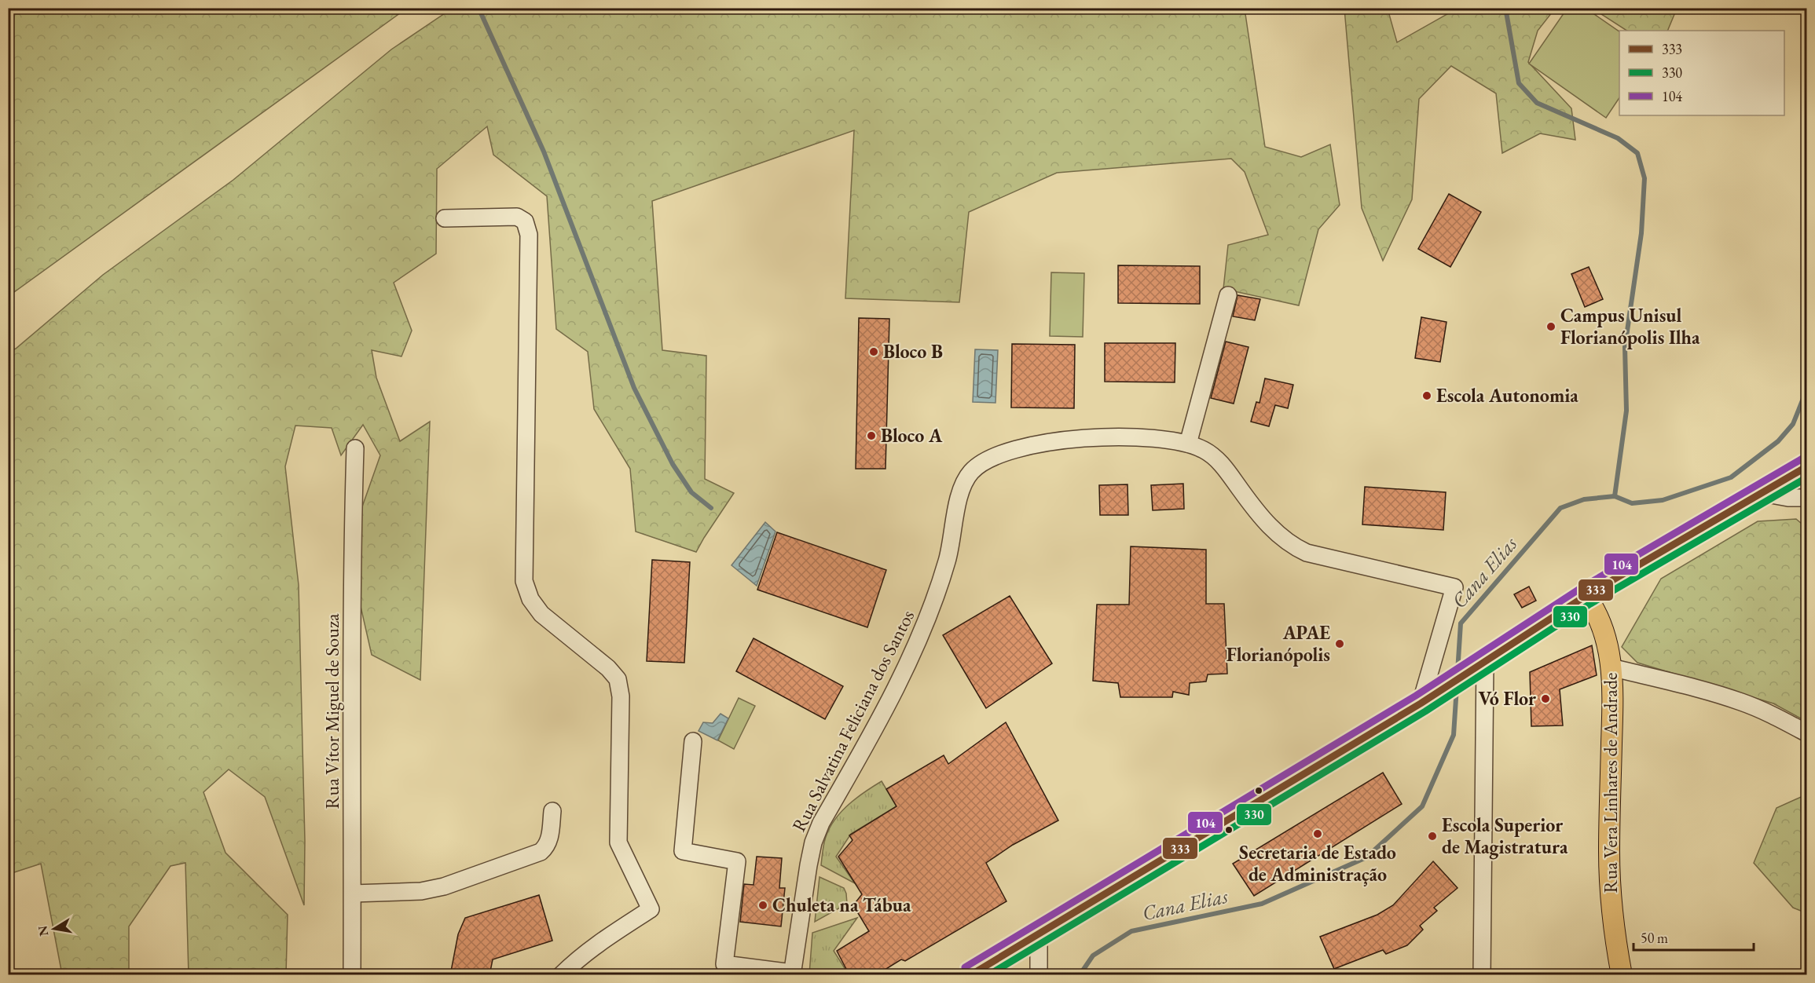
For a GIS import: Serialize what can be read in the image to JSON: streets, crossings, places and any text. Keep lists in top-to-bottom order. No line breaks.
{"streets":{"main road":["Rua Vera Linhares de Andrade"],"street":["Rua Vítor Miguel de Souza","Rua Salvatina Feliciana dos Santos"]},"water":["Cana Elias"],"places":["Campus Unisul Florianópolis Ilha","Bloco B","Escola Autonomia","Bloco A","APAE Florianópolis","Vó Flor","Secretaria de Estado de Administração","Escola Superior de Magistratura","Chuleta na Tábua"],"lines":["transit line 104","transit line 333","transit line 330"],"legend":["333","330","104"],"scale_bar":"50 m","north":"left"}
